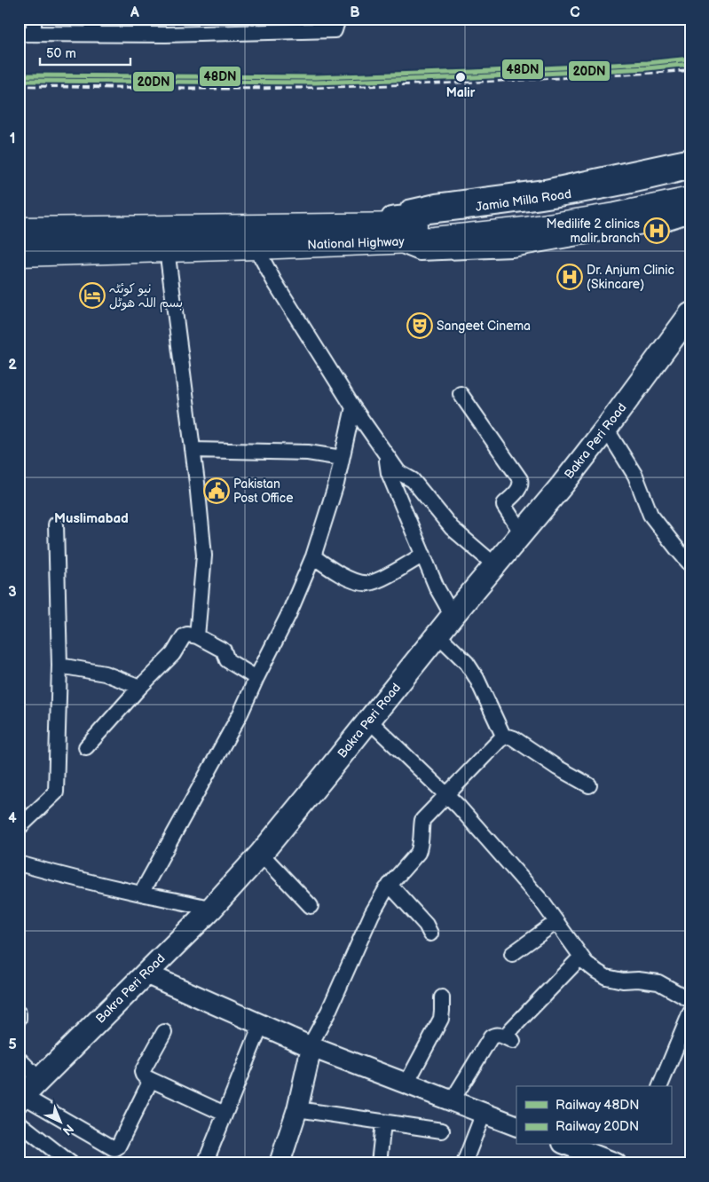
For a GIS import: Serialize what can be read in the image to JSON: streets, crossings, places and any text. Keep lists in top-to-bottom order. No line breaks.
{"streets":{"highway":["National Highway"],"main road":["Bakra Peri Road"],"street":["Jamia Milla Road"]},"crossings":[["Jamia Milla Road","National Highway"]],"districts":["Muslimabad"],"places":{"other":["Malir"],"hospital":["Medilife 2 clinics malir branch","Dr. Anjum Clinic (Skincare)"],"hotel":["نیو کوئٹہ بسم اللہ ھوٹل"],"theatre":["Sangeet Cinema"],"public building":["Pakistan Post Office"]},"lines":["rail line 48DN","rail line 20DN"],"legend":["Railway 48DN","Railway 20DN"],"scale_bar":"50 m","north":"bottom right","grid":{"columns":["A","B","C"],"rows":["1","2","3","4","5"]}}
